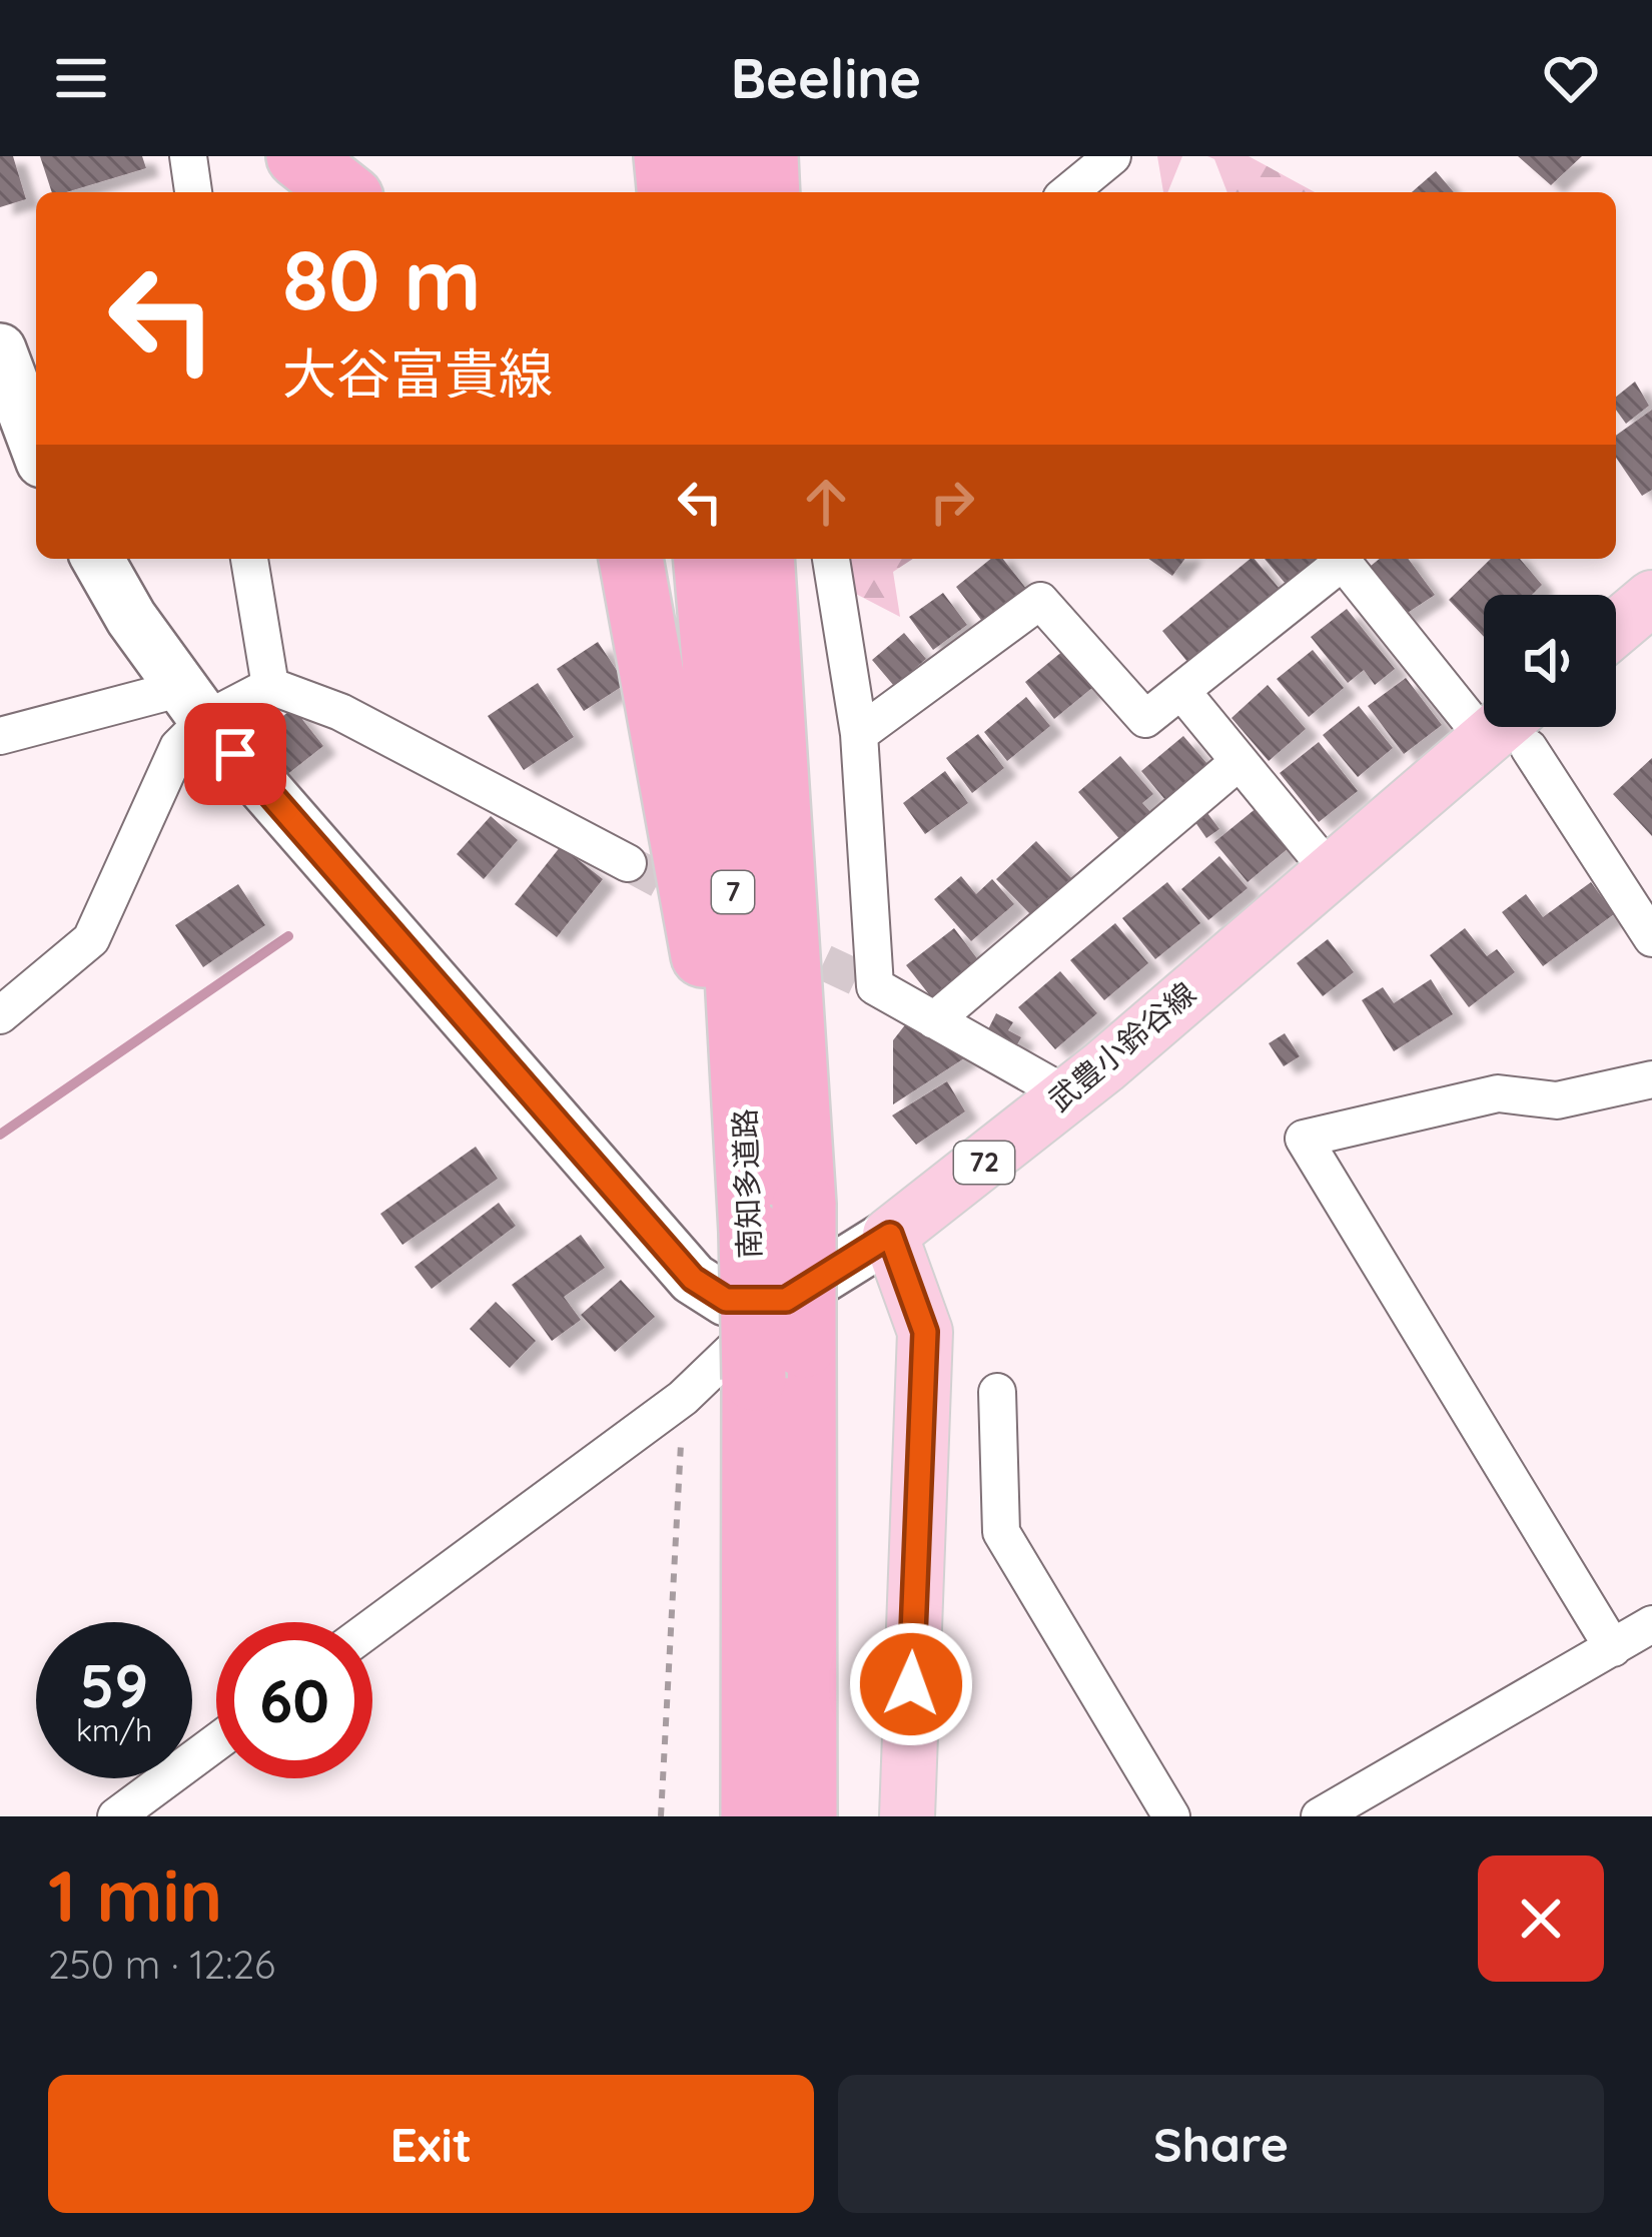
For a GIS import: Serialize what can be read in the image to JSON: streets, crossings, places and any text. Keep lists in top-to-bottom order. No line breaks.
{"streets":{"highway":["7","南知多道路"],"main road":["武豊小鈴谷線","72"]},"page":{"header":"Beeline","turn":["80 m","大谷富貴線"],"speed":"59 km/h","limit":"60","heading":["1 min","250 m · 12:26"],"buttons":["Exit","Share"]}}
